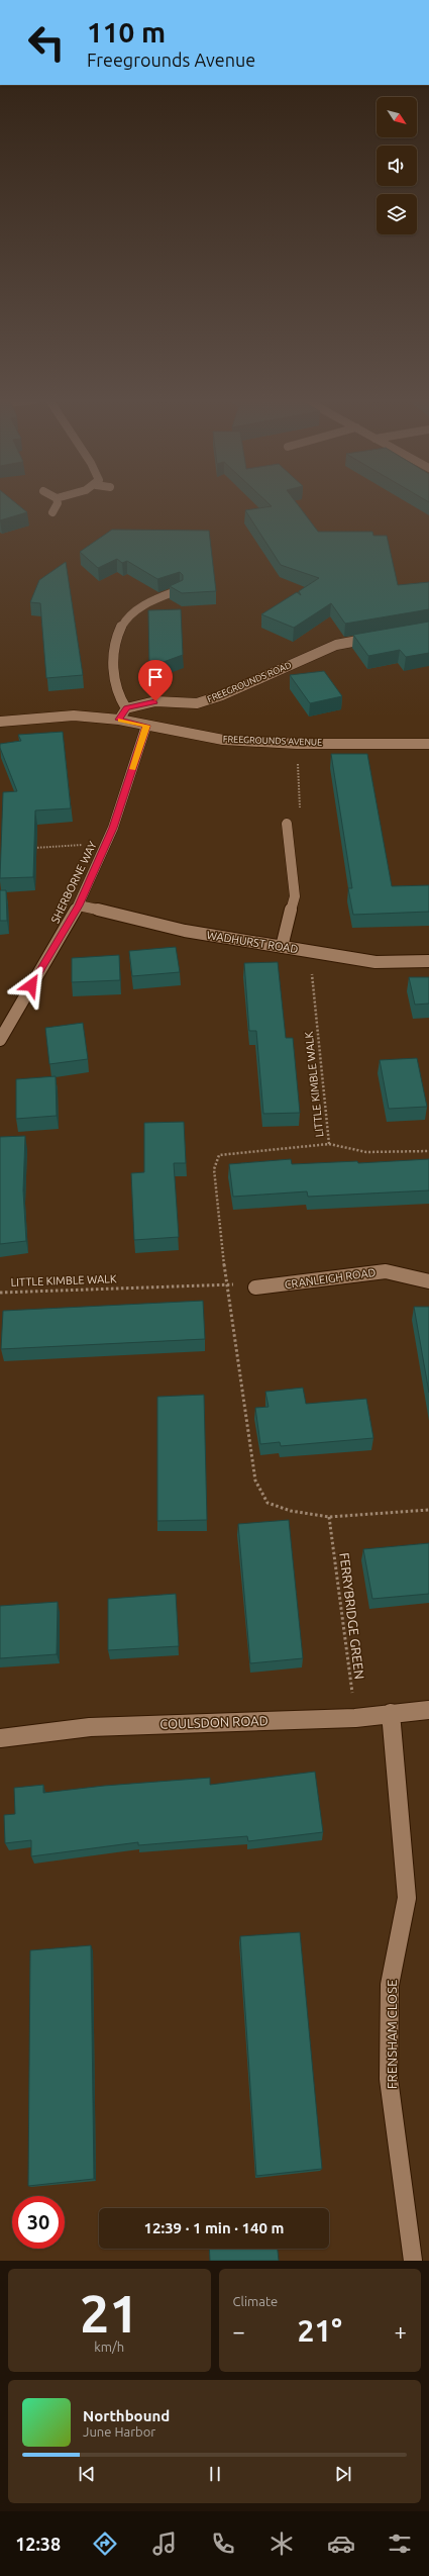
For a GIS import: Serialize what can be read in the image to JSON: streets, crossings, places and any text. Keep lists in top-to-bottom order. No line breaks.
{"streets":{"street":["FREEGROUNDS ROAD","FREEGROUNDS AVENUE","SHERBORNE WAY","WADHURST ROAD","CRANLEIGH ROAD","COULSDON ROAD","FRENSHAM CLOSE"],"path":["LITTLE KIMBLE WALK","FERRYBRIDGE GREEN"]},"crossings":[["FREEGROUNDS AVENUE","SHERBORNE WAY"],["SHERBORNE WAY","WADHURST ROAD"],["WADHURST ROAD","LITTLE KIMBLE WALK"],["LITTLE KIMBLE WALK","CRANLEIGH ROAD"],["FERRYBRIDGE GREEN","COULSDON ROAD"],["COULSDON ROAD","FRENSHAM CLOSE"]],"north":"bottom right","page":{"turn":["110 m","Freegrounds Avenue"],"limit":"30","trip":"12:39 · 1 min · 140 m","tile":[["21","km/h"],"Climate"],"heat":["−","21°","+"],"song":["Northbound","June Harbor"],"tabs":"12:38"}}
